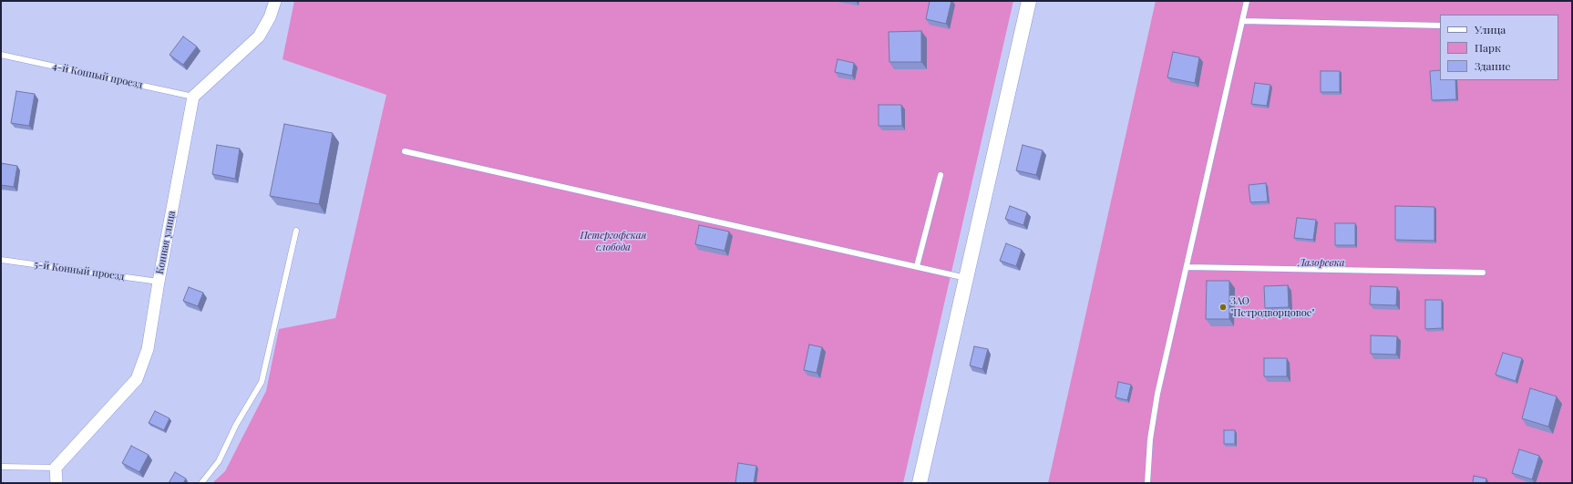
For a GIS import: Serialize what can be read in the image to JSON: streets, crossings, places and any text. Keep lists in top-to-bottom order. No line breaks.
{"streets":{"street":["Конная улица"],"lane":["4-й Конный проезд","5-й Конный проезд"]},"crossings":[["4-й Конный проезд","Конная улица"],["Конная улица","5-й Конный проезд"]],"parks":["Петергофская слобода","Лазоревка"],"places":["ЗАО \"Петродворцовое\""],"legend":["Улица","Парк","Здание"]}
